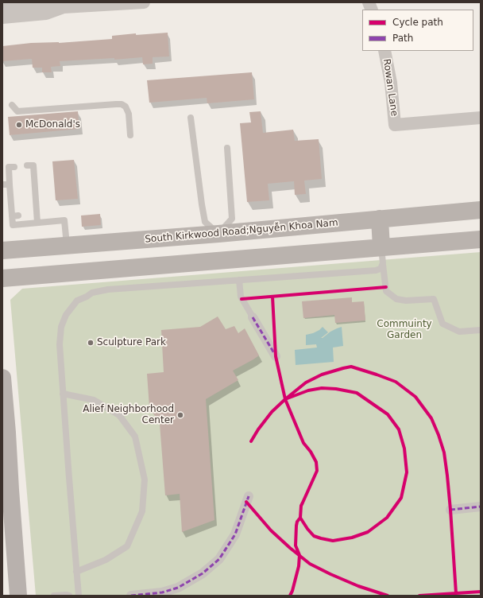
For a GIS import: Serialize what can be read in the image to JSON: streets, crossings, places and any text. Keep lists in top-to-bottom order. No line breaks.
{"streets":{"main road":["South Kirkwood Road;Nguyễn Khoa Nam"],"street":["Rowan Lane"]},"parks":["Commuinty Garden"],"places":["McDonald's","Sculpture Park","Alief Neighborhood Center"],"legend":["Cycle path","Path"]}
